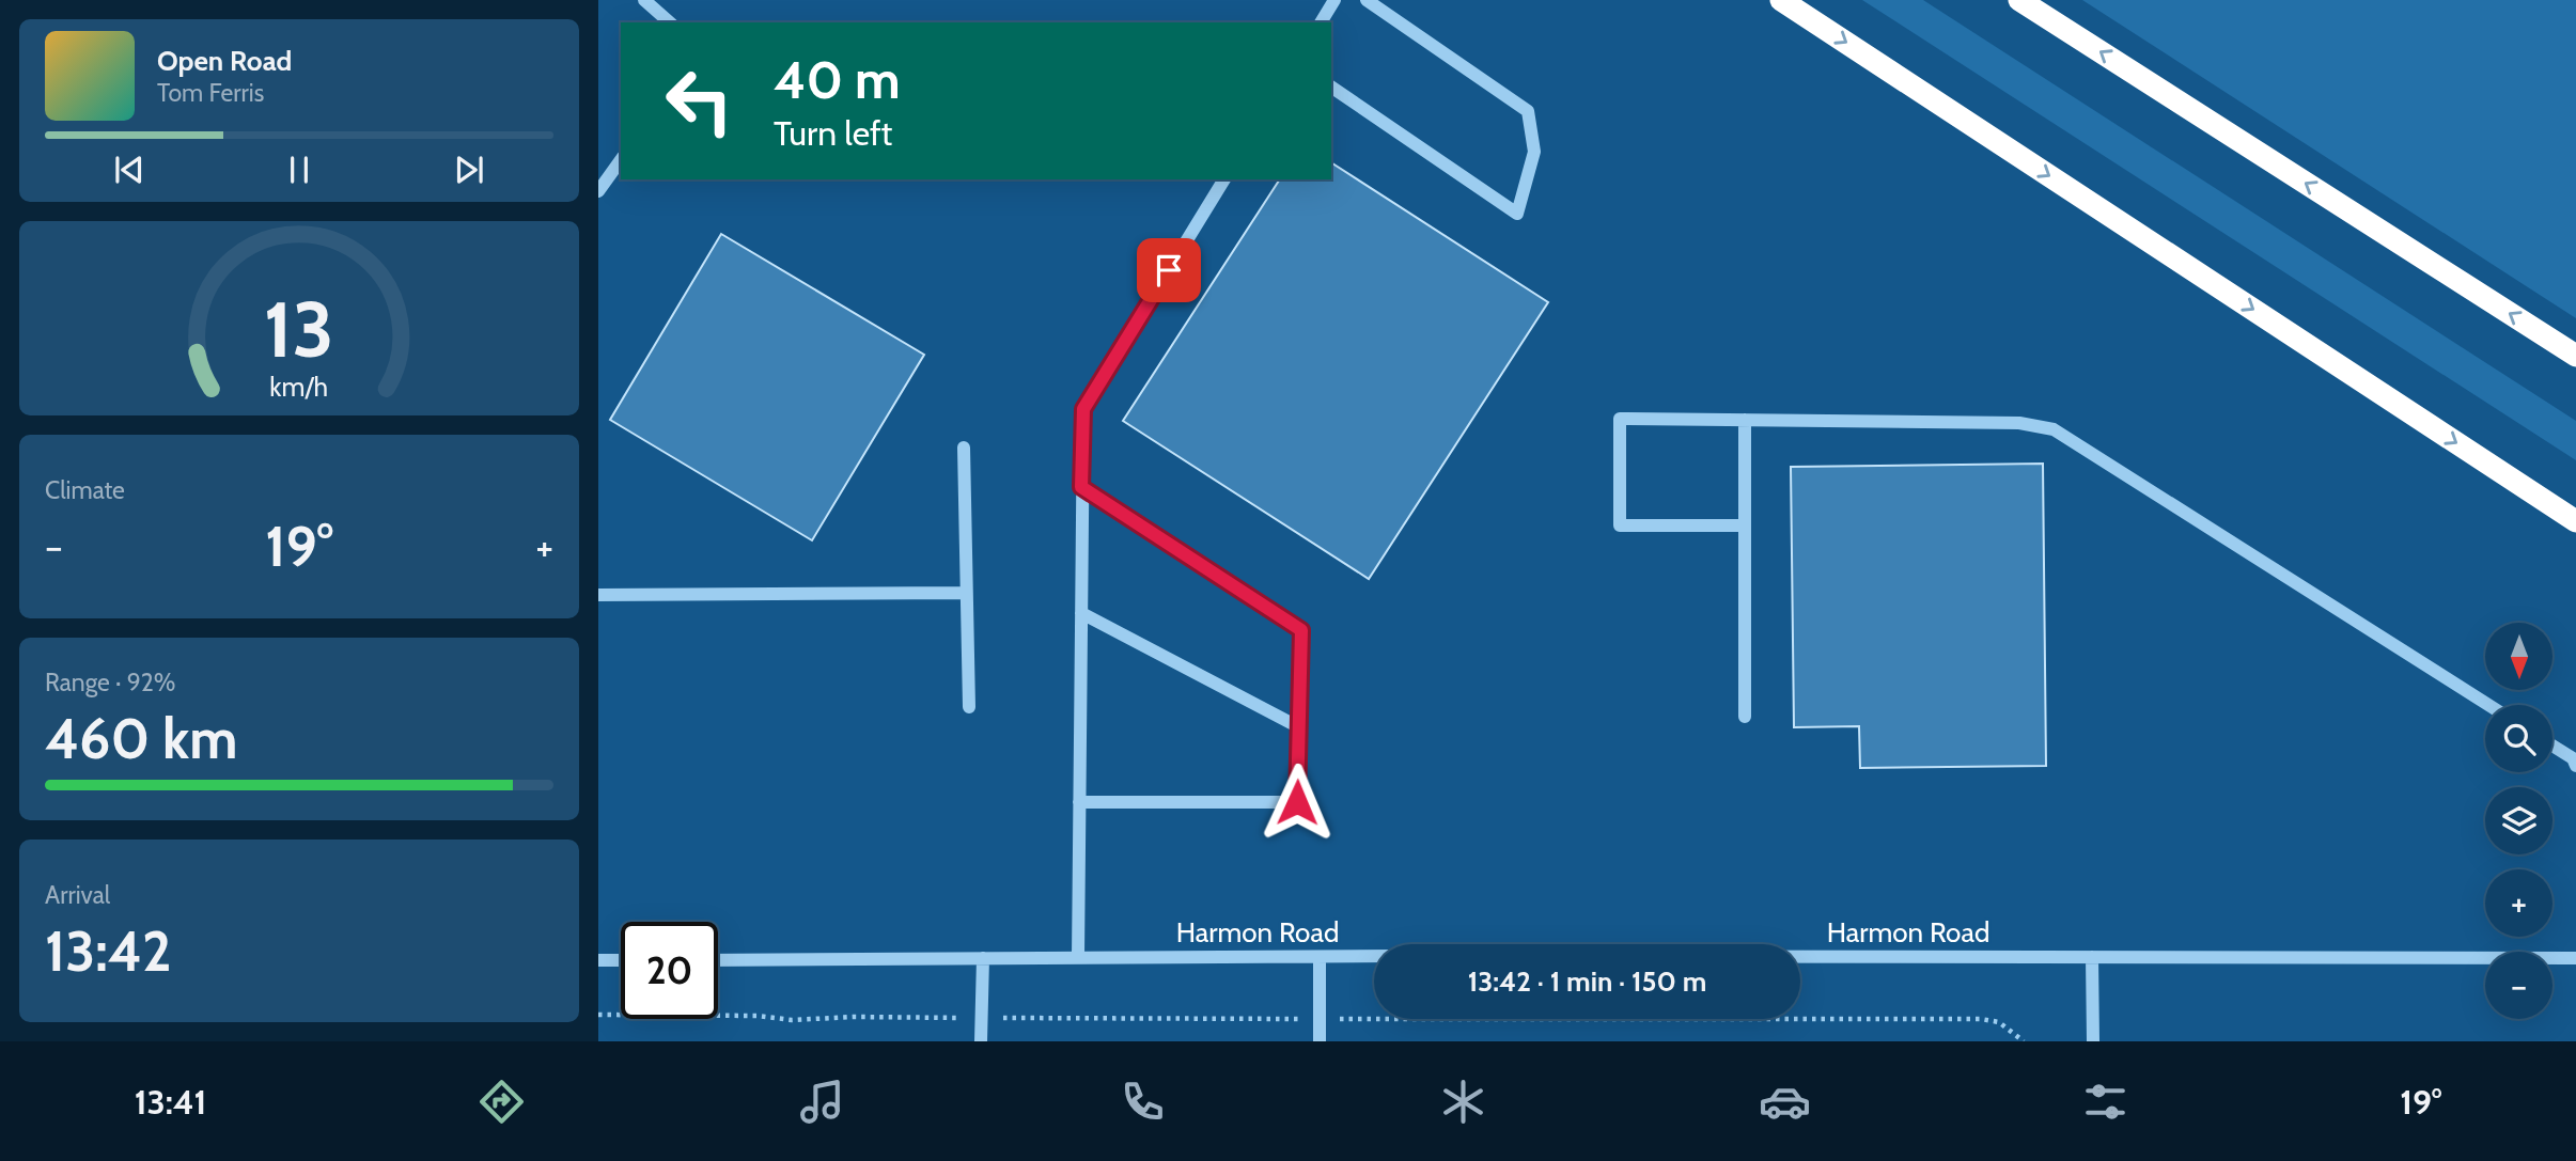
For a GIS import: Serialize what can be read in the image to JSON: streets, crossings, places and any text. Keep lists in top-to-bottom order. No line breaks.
{"streets":{"street":["Harmon Road"]},"north":"bottom","page":{"turn":["40 m","Turn left"],"song":["Open Road","Tom Ferris"],"tile":["Climate",["Range · 92%","460 km"],["Arrival","13:42"]],"heat":["−","19°","+"],"map_buttons":["+","−"],"limit":"20","trip":"13:42 · 1 min · 150 m","tabs":["13:41","19°"],"gauge":["13","km/h"]}}
